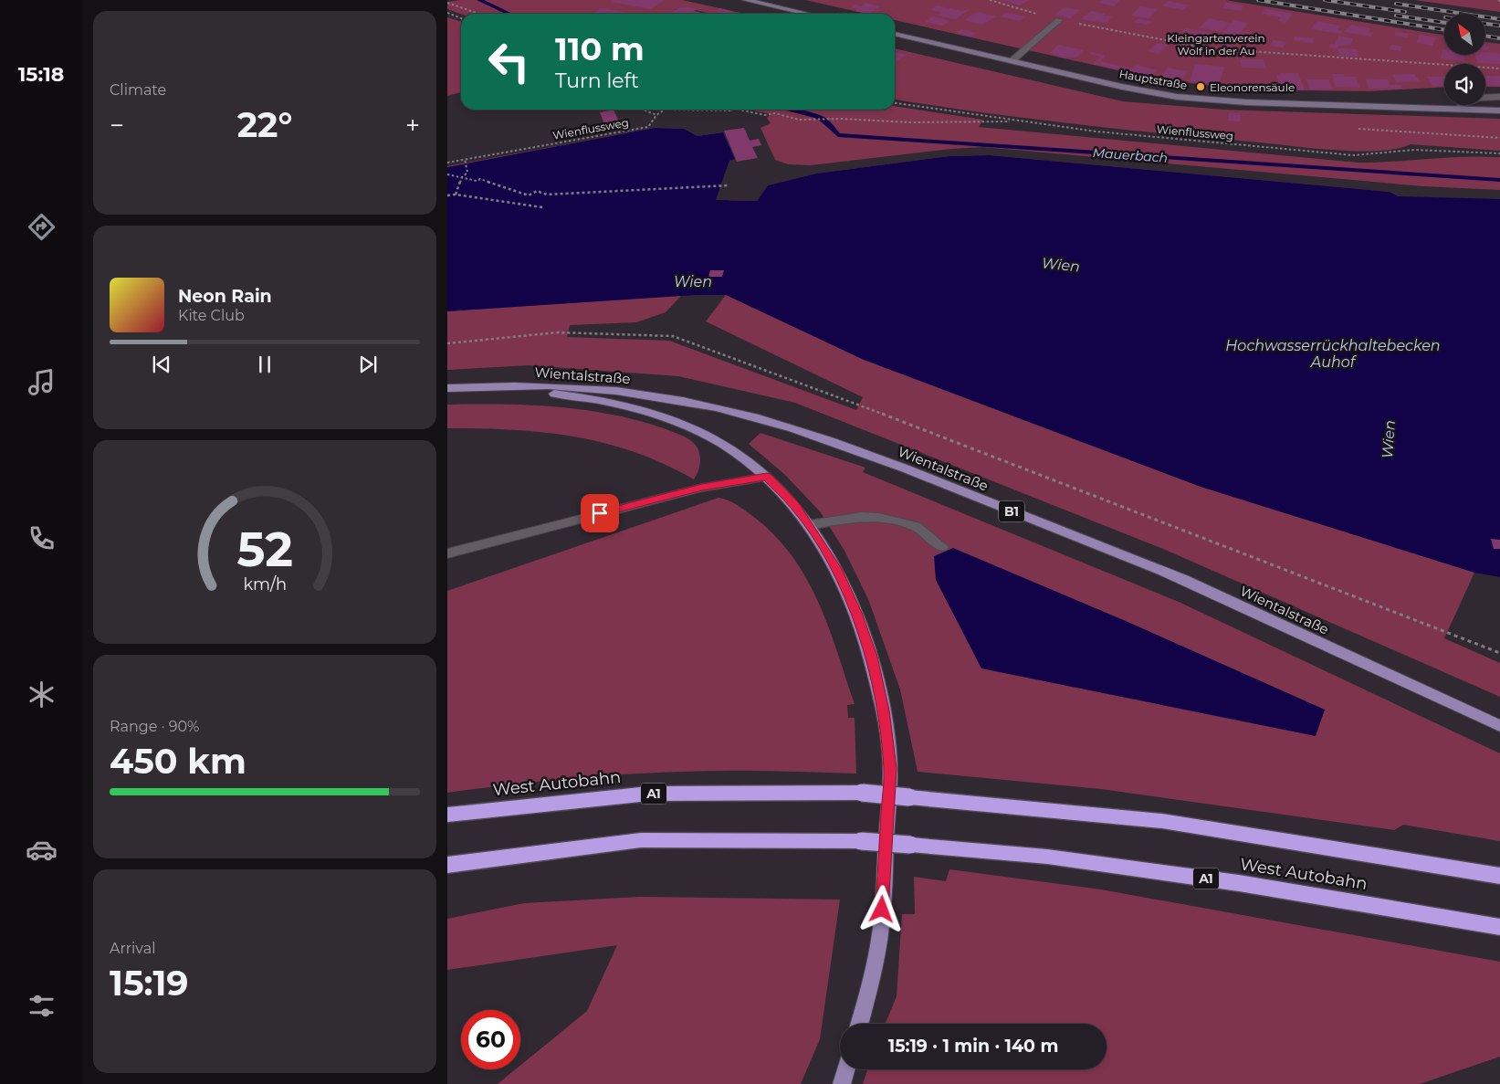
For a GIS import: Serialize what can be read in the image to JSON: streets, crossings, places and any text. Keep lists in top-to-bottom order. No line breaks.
{"streets":{"highway":["West Autobahn","A1"],"main road":["Hauptstraße","Wientalstraße","B1"],"path":["Wienflussweg"]},"water":["Mauerbach","Wien","Hochwasserrückhaltebecken Auhof"],"parks":["Kleingartenverein Wolf in der Au"],"places":["Eleonorensäule"],"north":"top left","page":{"tabs":"15:18","tile":["Climate",["Range · 90%","450 km"],["Arrival","15:19"]],"turn":["110 m","Turn left"],"heat":["−","22°","+"],"song":["Neon Rain","Kite Club"],"limit":"60","trip":"15:19 · 1 min · 140 m","gauge":["52","km/h"]}}
